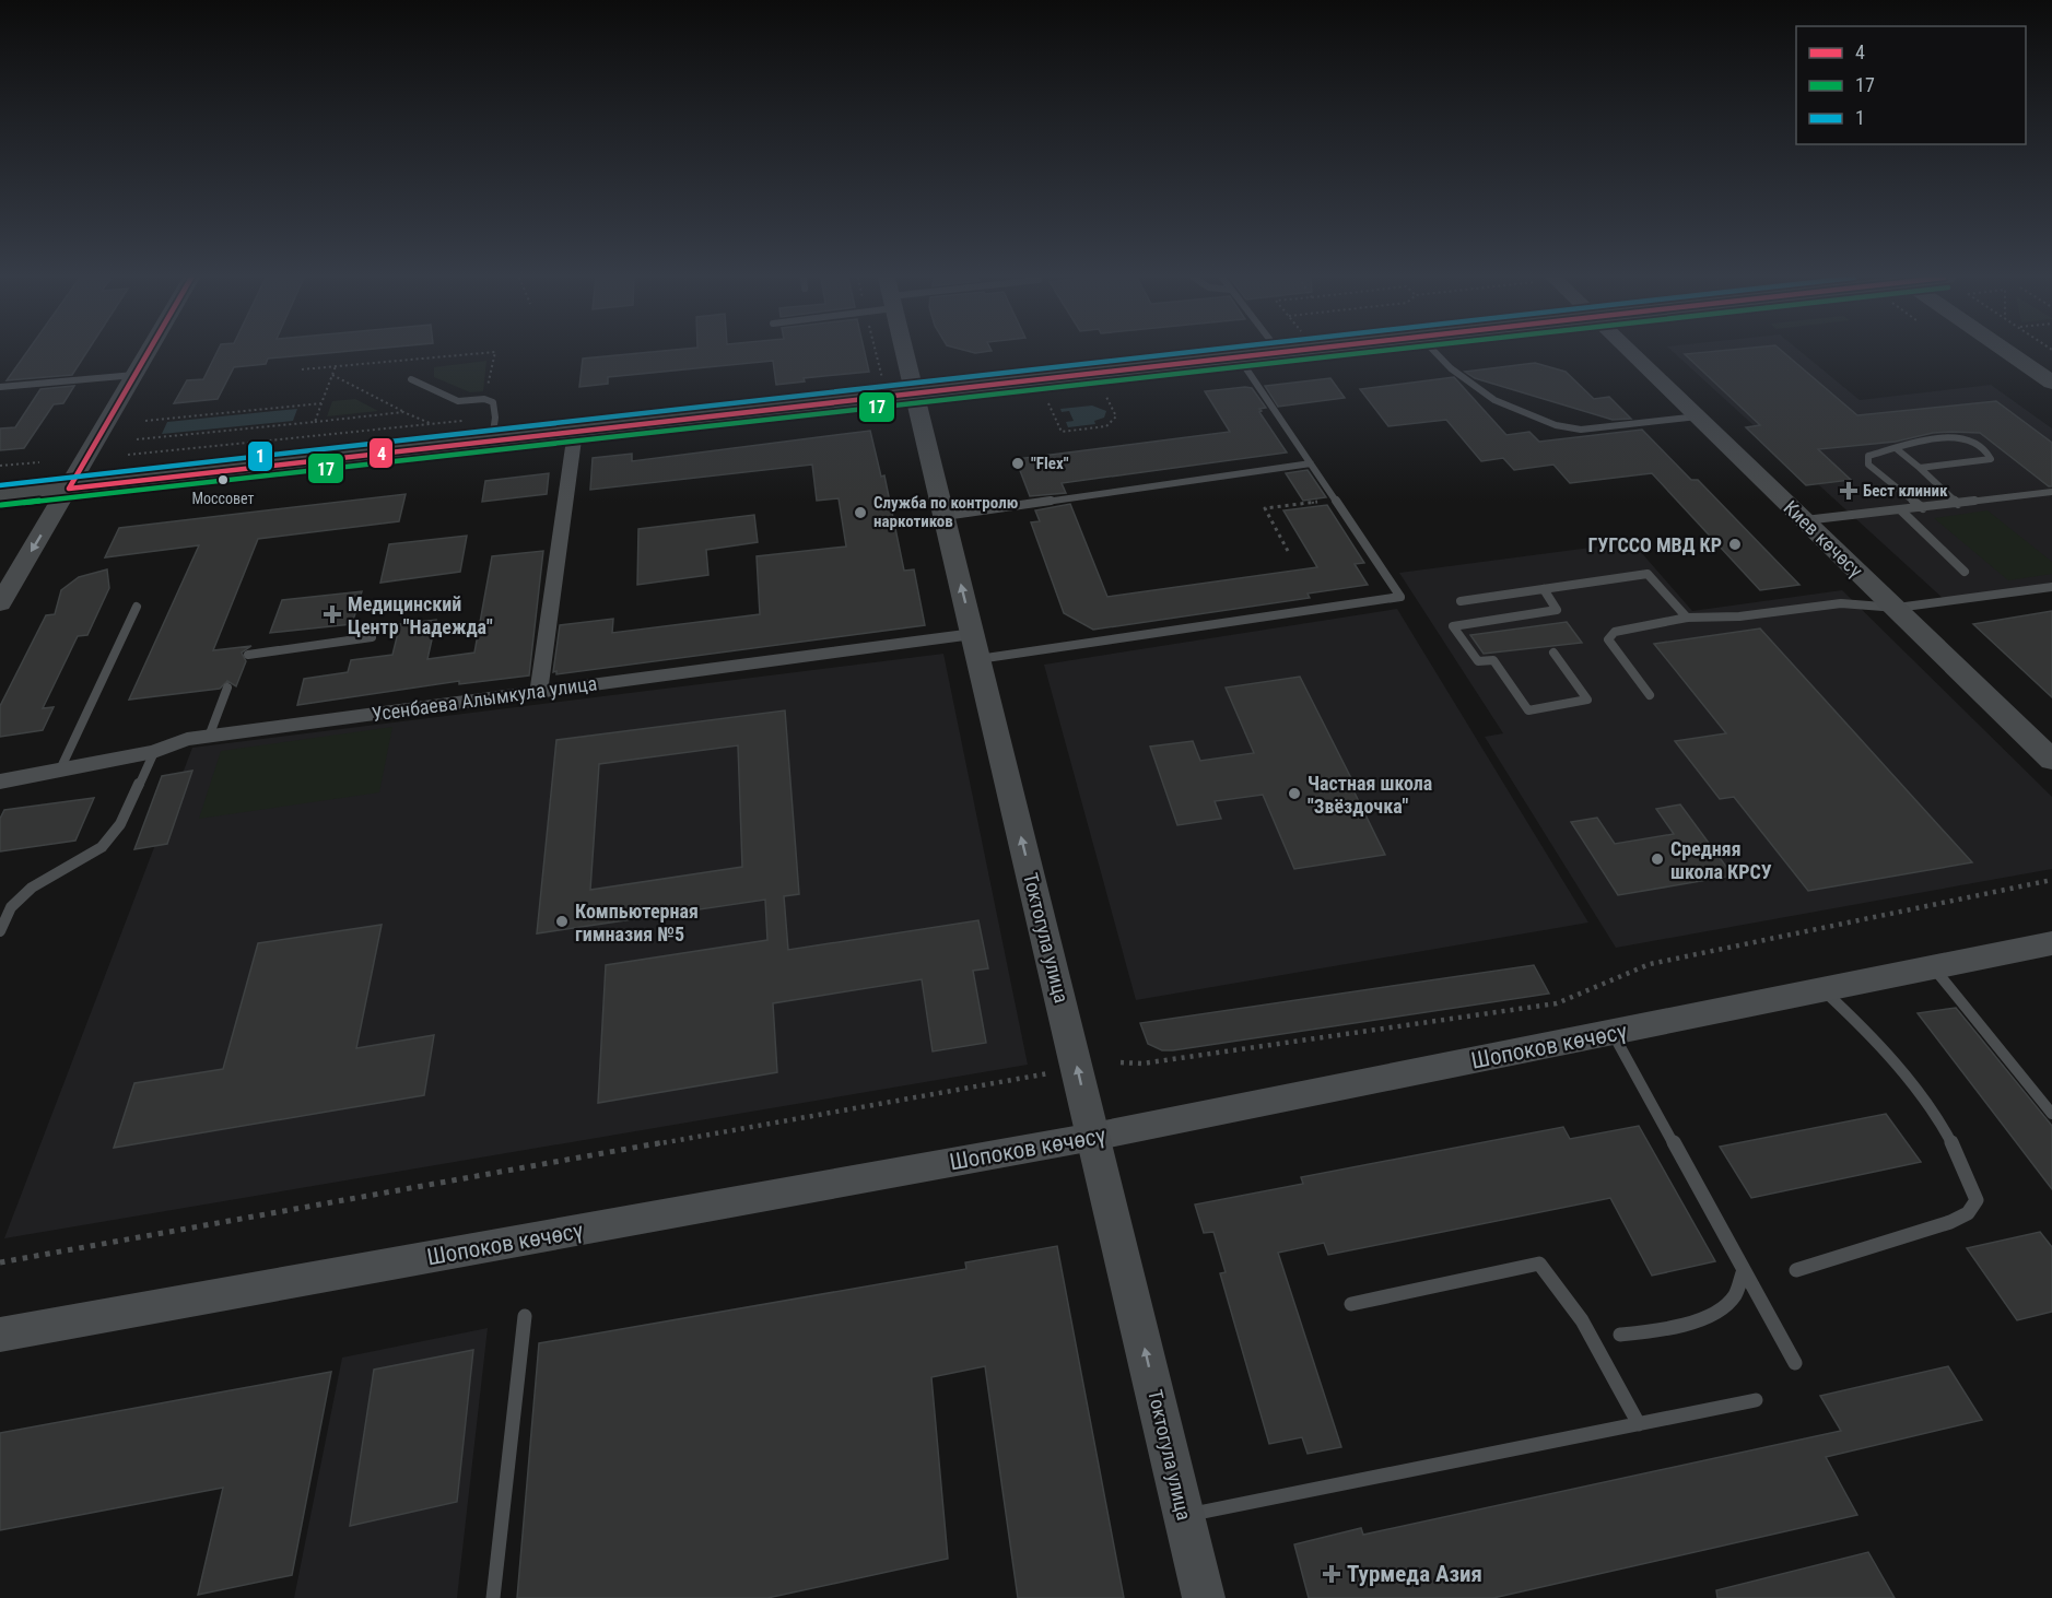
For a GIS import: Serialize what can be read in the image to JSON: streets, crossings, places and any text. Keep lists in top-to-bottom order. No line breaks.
{"streets":{"main road":["Киев көчөсү","Токтогула улица"],"street":["Усенбаева Алымкула улица","Шопоков көчөсү"]},"crossings":[["Усенбаева Алымкула улица","Токтогула улица"],["Токтогула улица","Шопоков көчөсү"]],"one_way":["Токтогула улица"],"places":{"other":["\"Flex\"","Моссовет","Служба по контролю наркотиков","ГУГССО МВД КР","Частная школа \"Звёздочка\"","Средняя школа КРСУ","Компьютерная гимназия №5"],"health":["Бест клиник","Медицинский Центр \"Надежда\"","Турмеда Азия"]},"lines":["transit line 4","transit line 17","transit line 1"],"legend":["4","17","1"]}
